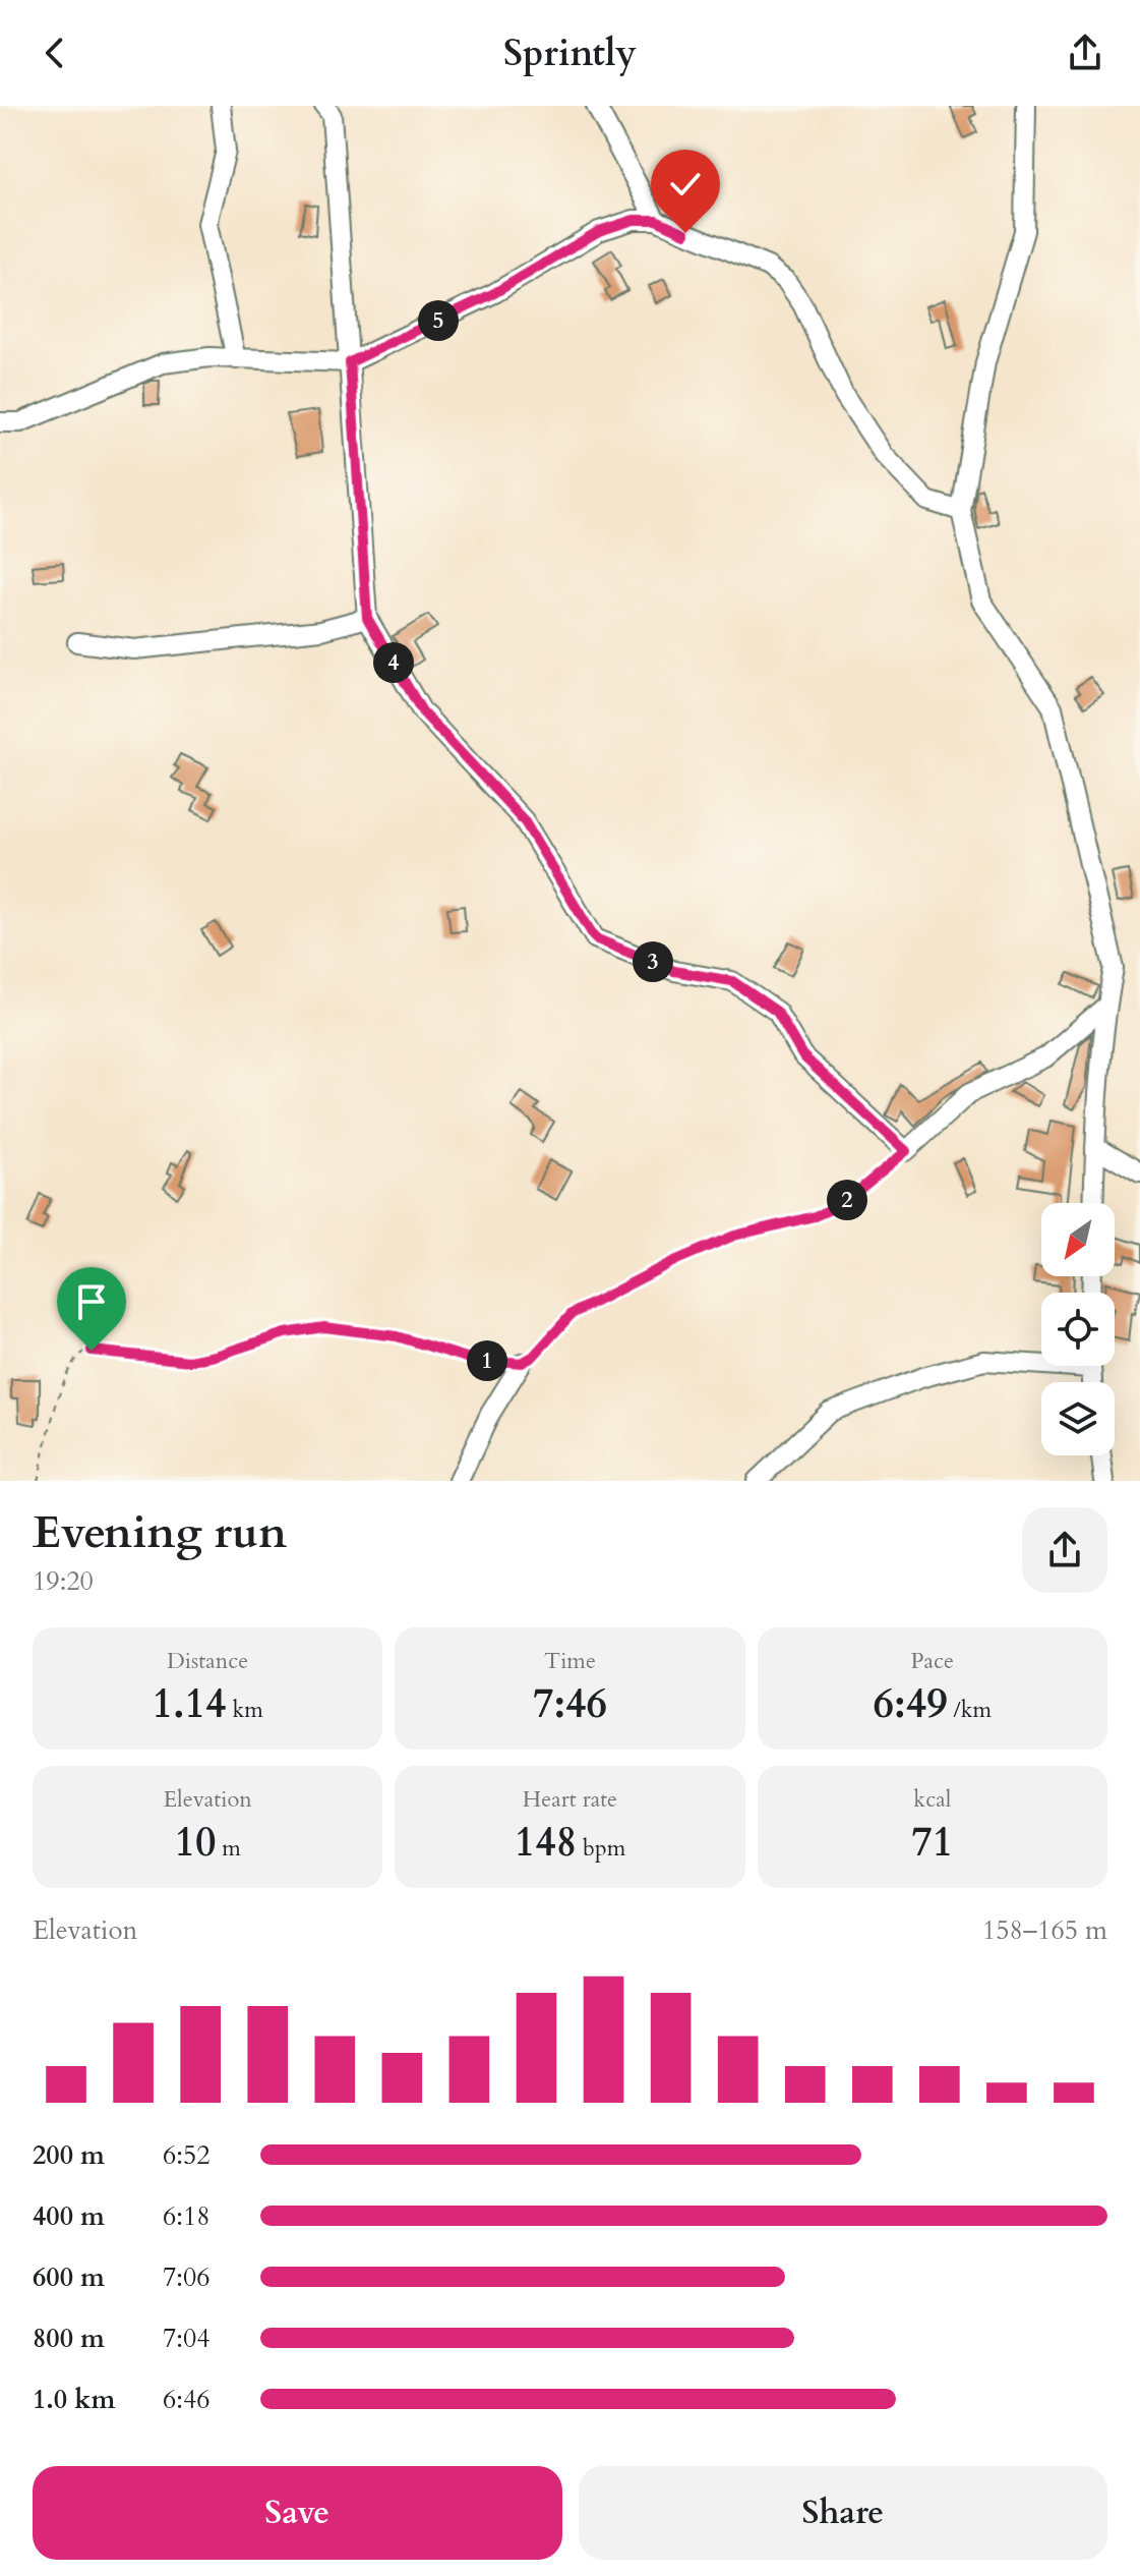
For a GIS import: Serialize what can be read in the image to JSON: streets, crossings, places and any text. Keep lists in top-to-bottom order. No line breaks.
{"north":"bottom left","page":{"header":"Sprintly","pins":["5","4","3","2","1"],"heading":["Evening run","19:20"],"stats":[["Distance","1.14 km"],["Time","7:46"],["Pace","6:49 /km"],["Elevation","10 m"],["Heart rate","148 bpm"],["kcal","71"]],"chart":["Elevation","158–165 m"],"list":[{"name":"200 m","note":"6:52"},{"name":"400 m","note":"6:18"},{"name":"600 m","note":"7:06"},{"name":"800 m","note":"7:04"},{"name":"1.0 km","note":"6:46"}],"buttons":["Save","Share"]}}
